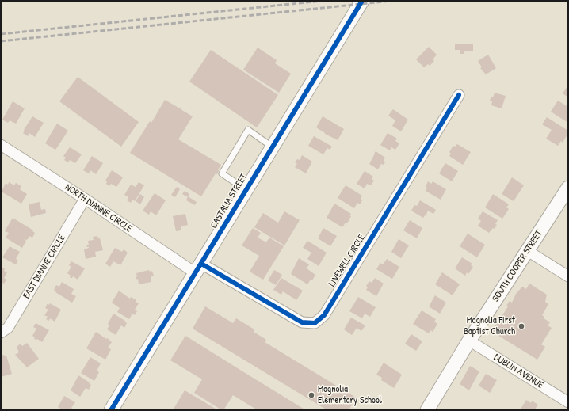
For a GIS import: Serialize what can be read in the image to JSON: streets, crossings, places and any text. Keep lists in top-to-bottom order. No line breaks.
{"streets":{"street":["CASTALIA STREET","NORTH DIANNE CIRCLE","LIVEWELL CIRCLE","SOUTH COOPER STREET","EAST DIANNE CIRCLE","DUBLIN AVENUE"]},"crossings":[["CASTALIA STREET","NORTH DIANNE CIRCLE"],["CASTALIA STREET","LIVEWELL CIRCLE"],["NORTH DIANNE CIRCLE","LIVEWELL CIRCLE"],["NORTH DIANNE CIRCLE","EAST DIANNE CIRCLE"],["SOUTH COOPER STREET","DUBLIN AVENUE"]],"places":["Magnolia First Baptist Church","Magnolia Elementary School"]}
